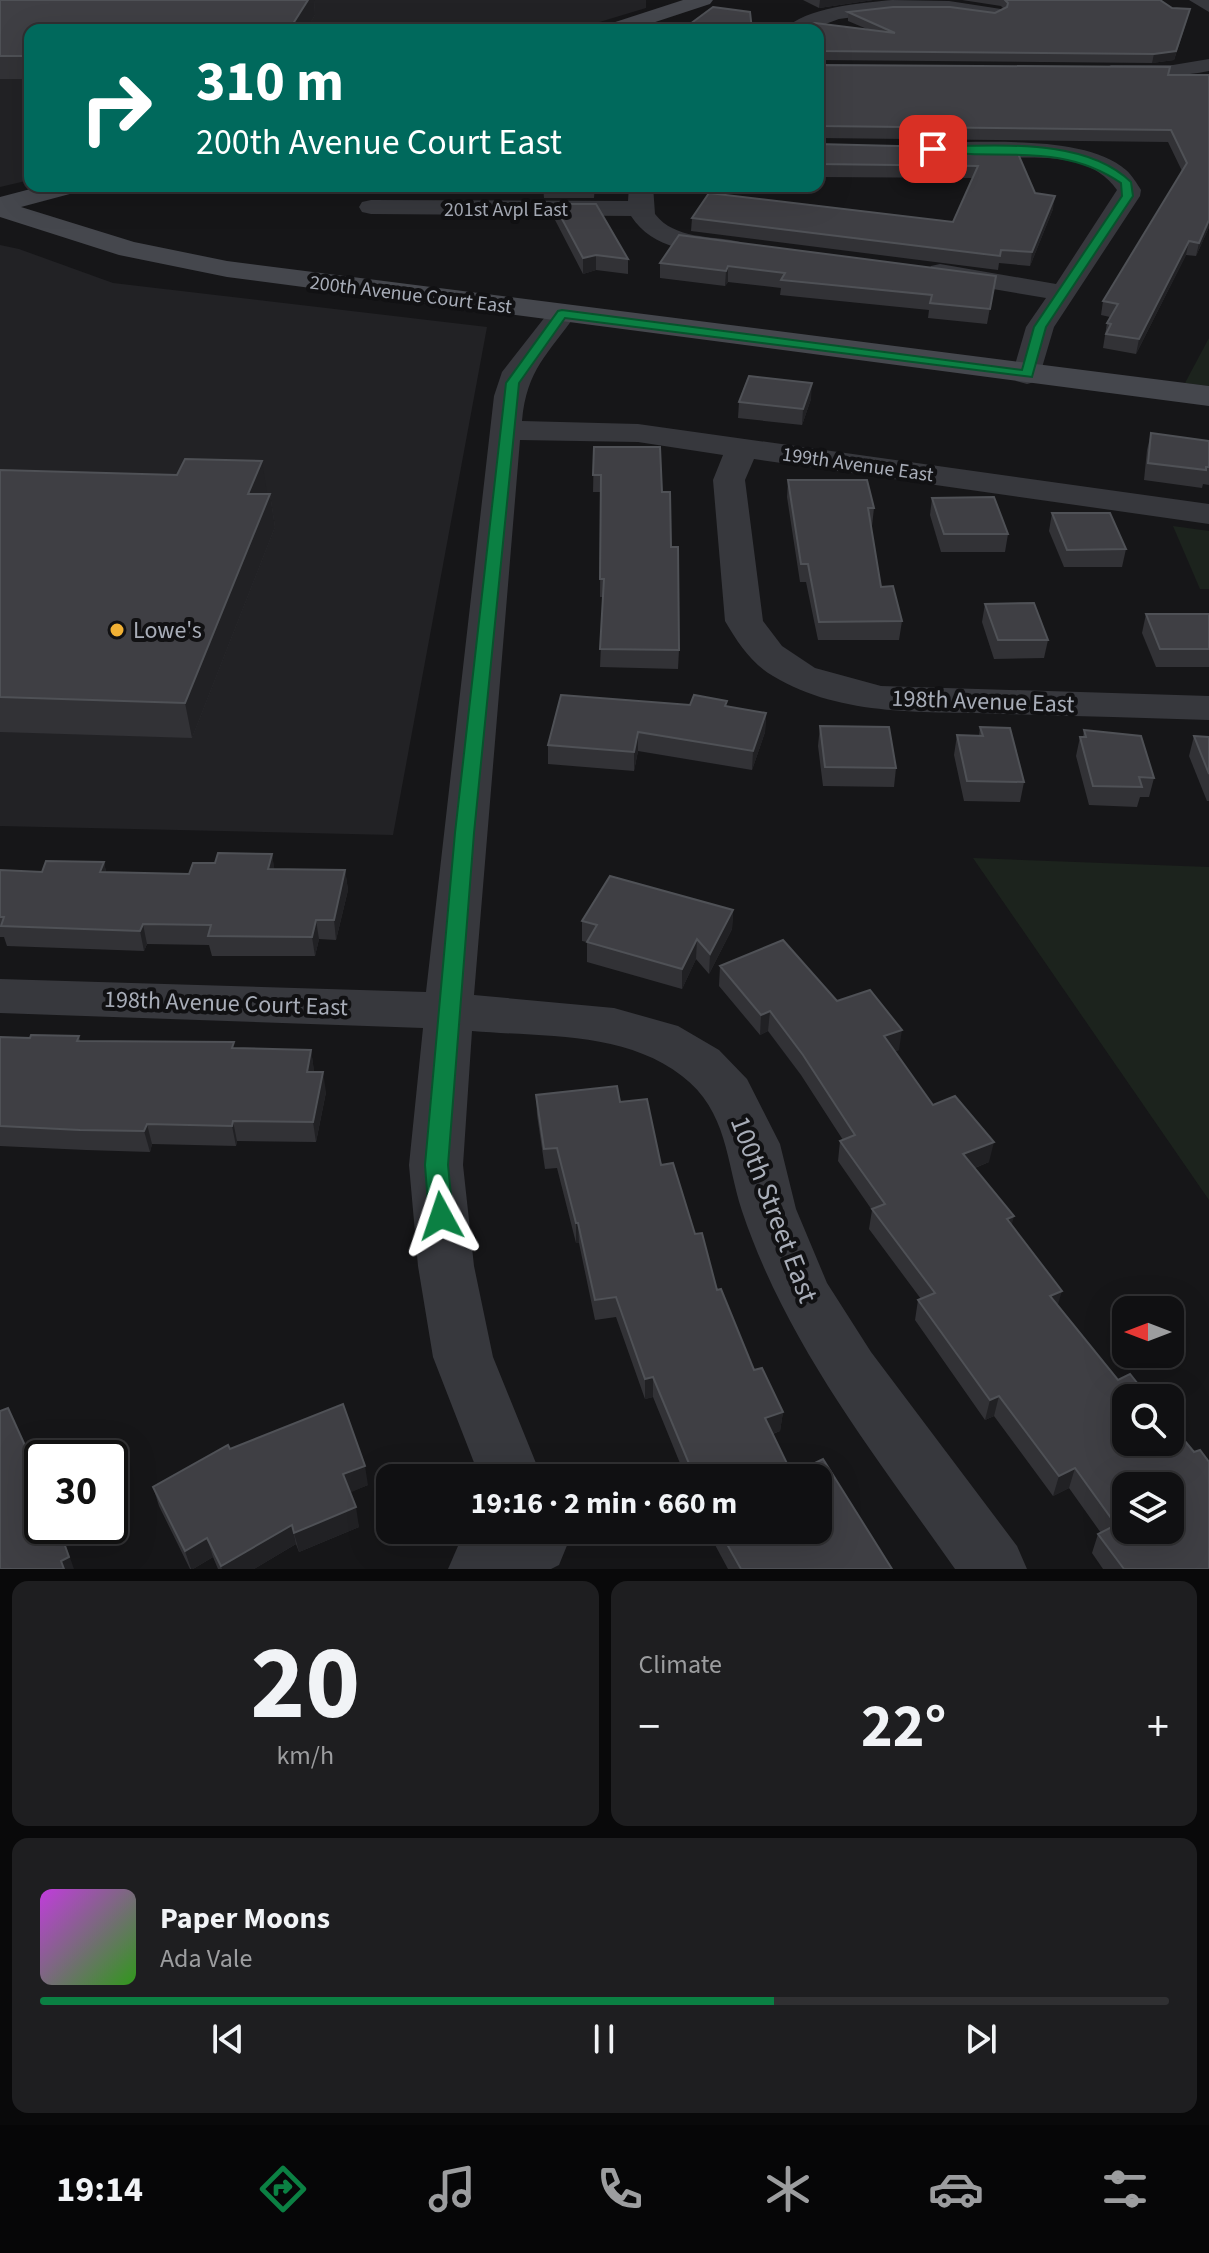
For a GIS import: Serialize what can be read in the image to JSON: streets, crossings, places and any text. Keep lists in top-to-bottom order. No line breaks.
{"streets":{"main road":["200th Avenue Court East"],"street":["201st Avpl East","199th Avenue East","198th Avenue East","198th Avenue Court East","100th Street East"]},"crossings":[["199th Avenue East","198th Avenue East"],["198th Avenue Court East","100th Street East"]],"places":["Lowe's"],"north":"left","page":{"turn":["310 m","200th Avenue Court East"],"limit":"30","trip":"19:16 · 2 min · 660 m","tile":[["20","km/h"],"Climate"],"heat":["−","22°","+"],"song":["Paper Moons","Ada Vale"],"tabs":"19:14"}}
